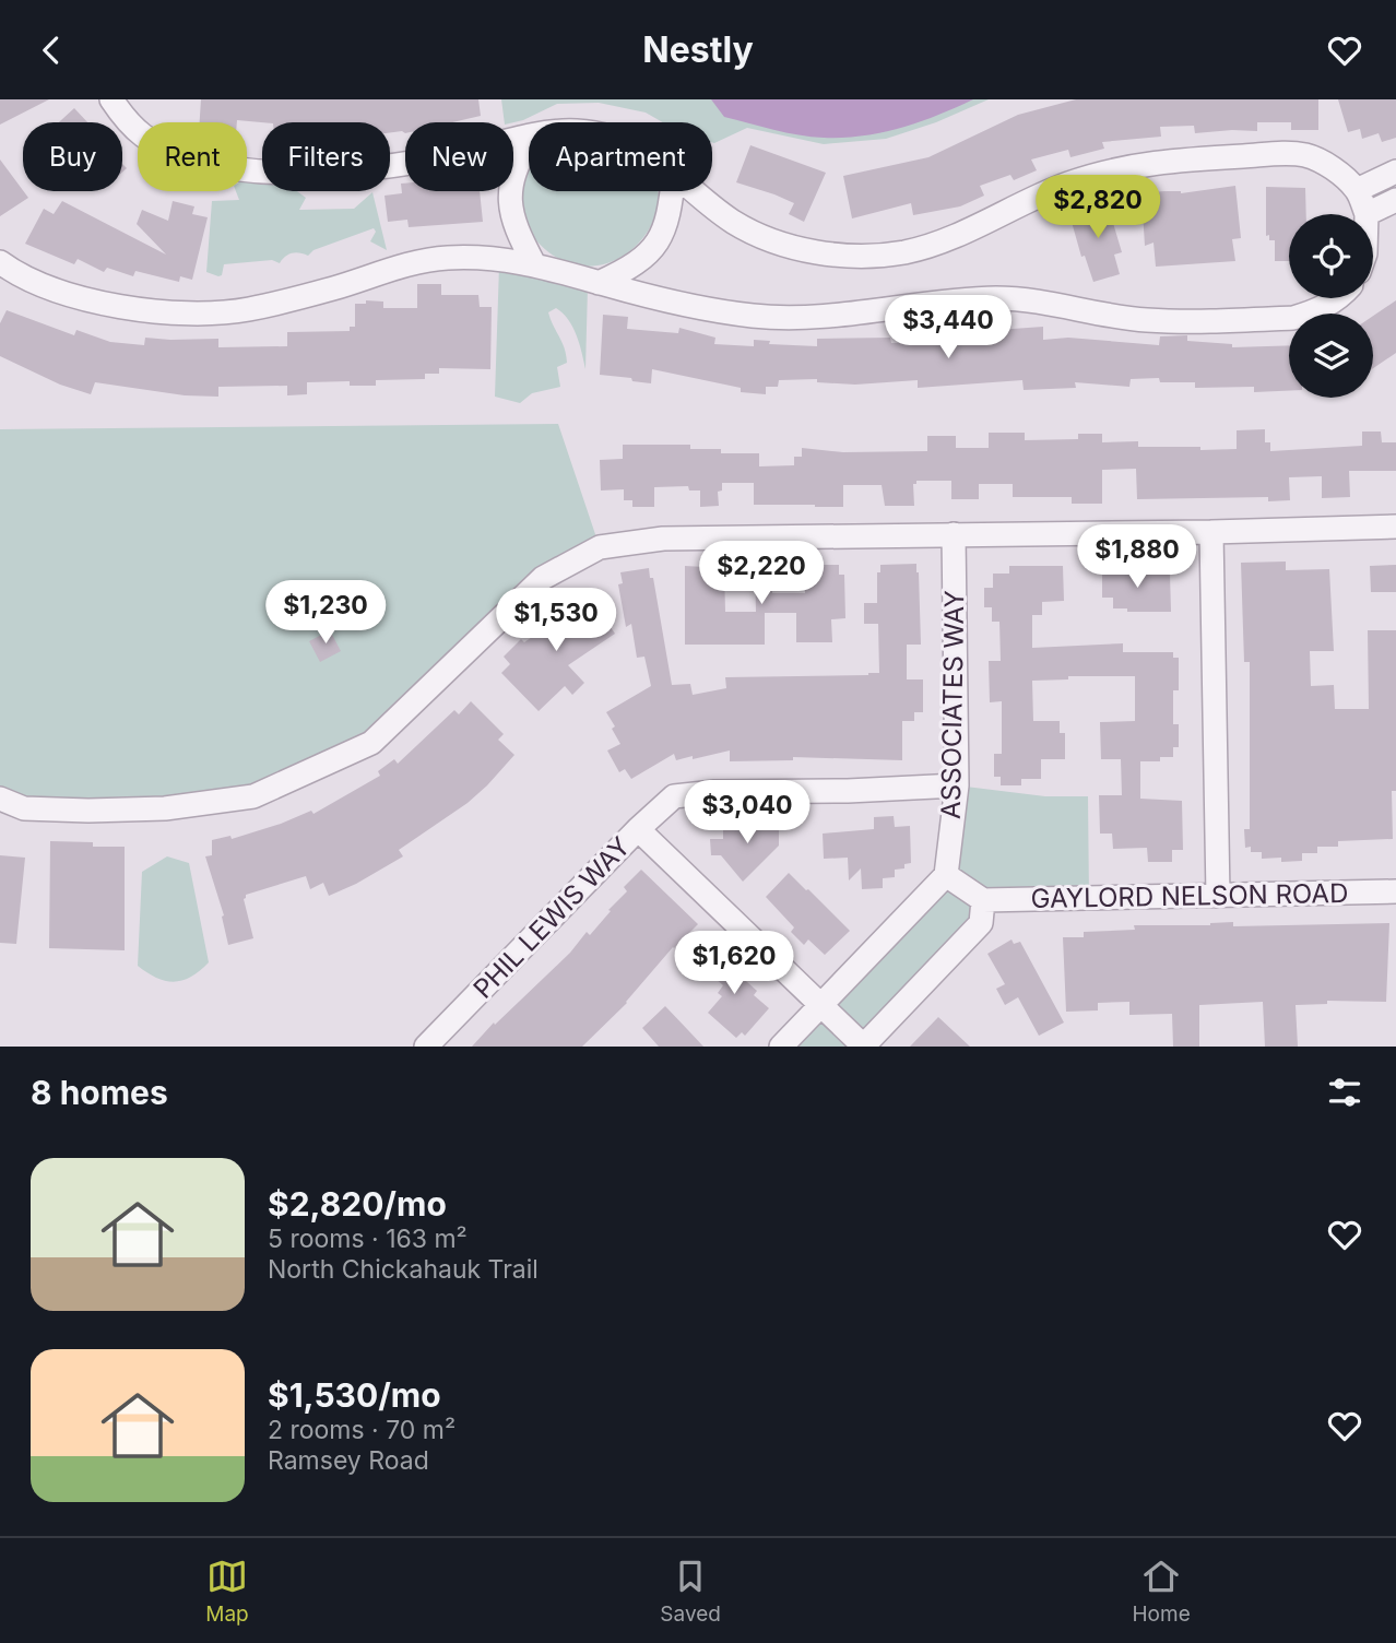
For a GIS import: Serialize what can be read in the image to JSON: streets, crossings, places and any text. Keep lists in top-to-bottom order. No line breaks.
{"streets":{"street":["ASSOCIATES WAY","GAYLORD NELSON ROAD","PHIL LEWIS WAY"]},"crossings":[["ASSOCIATES WAY","PHIL LEWIS WAY"]],"page":{"header":"Nestly","chip":["Buy","Rent","Filters","New","Apartment"],"price":["$2,820","$3,440","$1,880","$2,220","$1,230","$1,530","$3,040","$1,620"],"heading":"8 homes","list":[{"name":"$2,820/mo","note":"5 rooms · 163 m² · North Chickahauk Trail"},{"name":"$1,530/mo","note":"2 rooms · 70 m² · Ramsey Road"}],"tabs":["Map","Saved","Home"]}}
